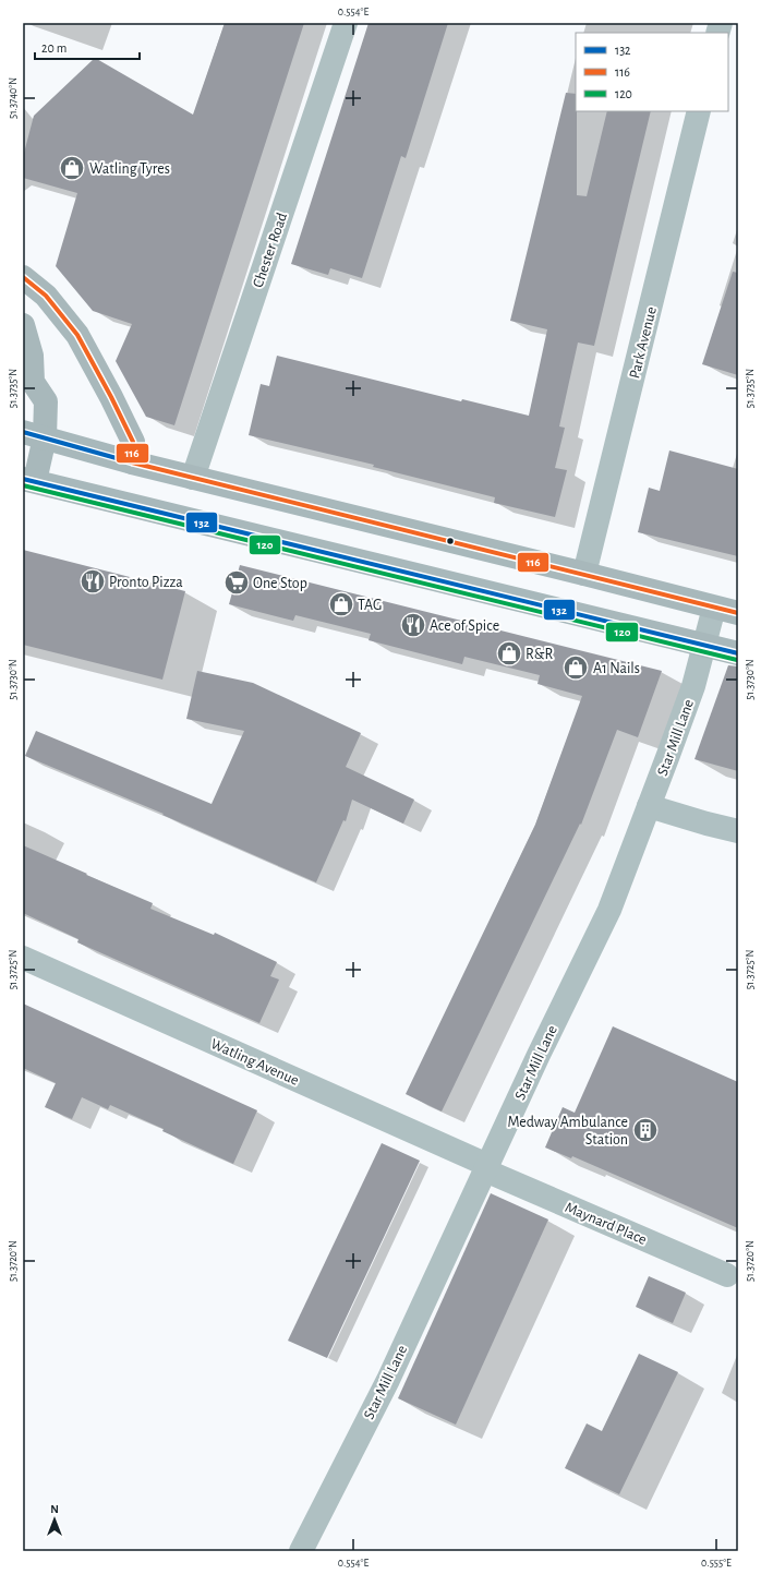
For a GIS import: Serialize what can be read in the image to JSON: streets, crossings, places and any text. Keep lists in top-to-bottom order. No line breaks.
{"streets":{"street":["Chester Road","Park Avenue","Star Mill Lane","Watling Avenue","Maynard Place"]},"crossings":[["Star Mill Lane","Watling Avenue"],["Star Mill Lane","Maynard Place"],["Watling Avenue","Maynard Place"]],"places":{"shop":["Watling Tyres","TAG","R&R","A1 Nails"],"restaurant":["Pronto Pizza","Ace of Spice"],"supermarket":["One Stop"],"building":["Medway Ambulance Station"]},"lines":["transit line 116","transit line 132","transit line 120"],"legend":["132","116","120"],"scale_bar":"20 m","north":"top","coordinates":["0.554°E","51.3740°N","51.3735°N","51.3730°N","51.3725°N","51.3720°N","0.555°E"]}
